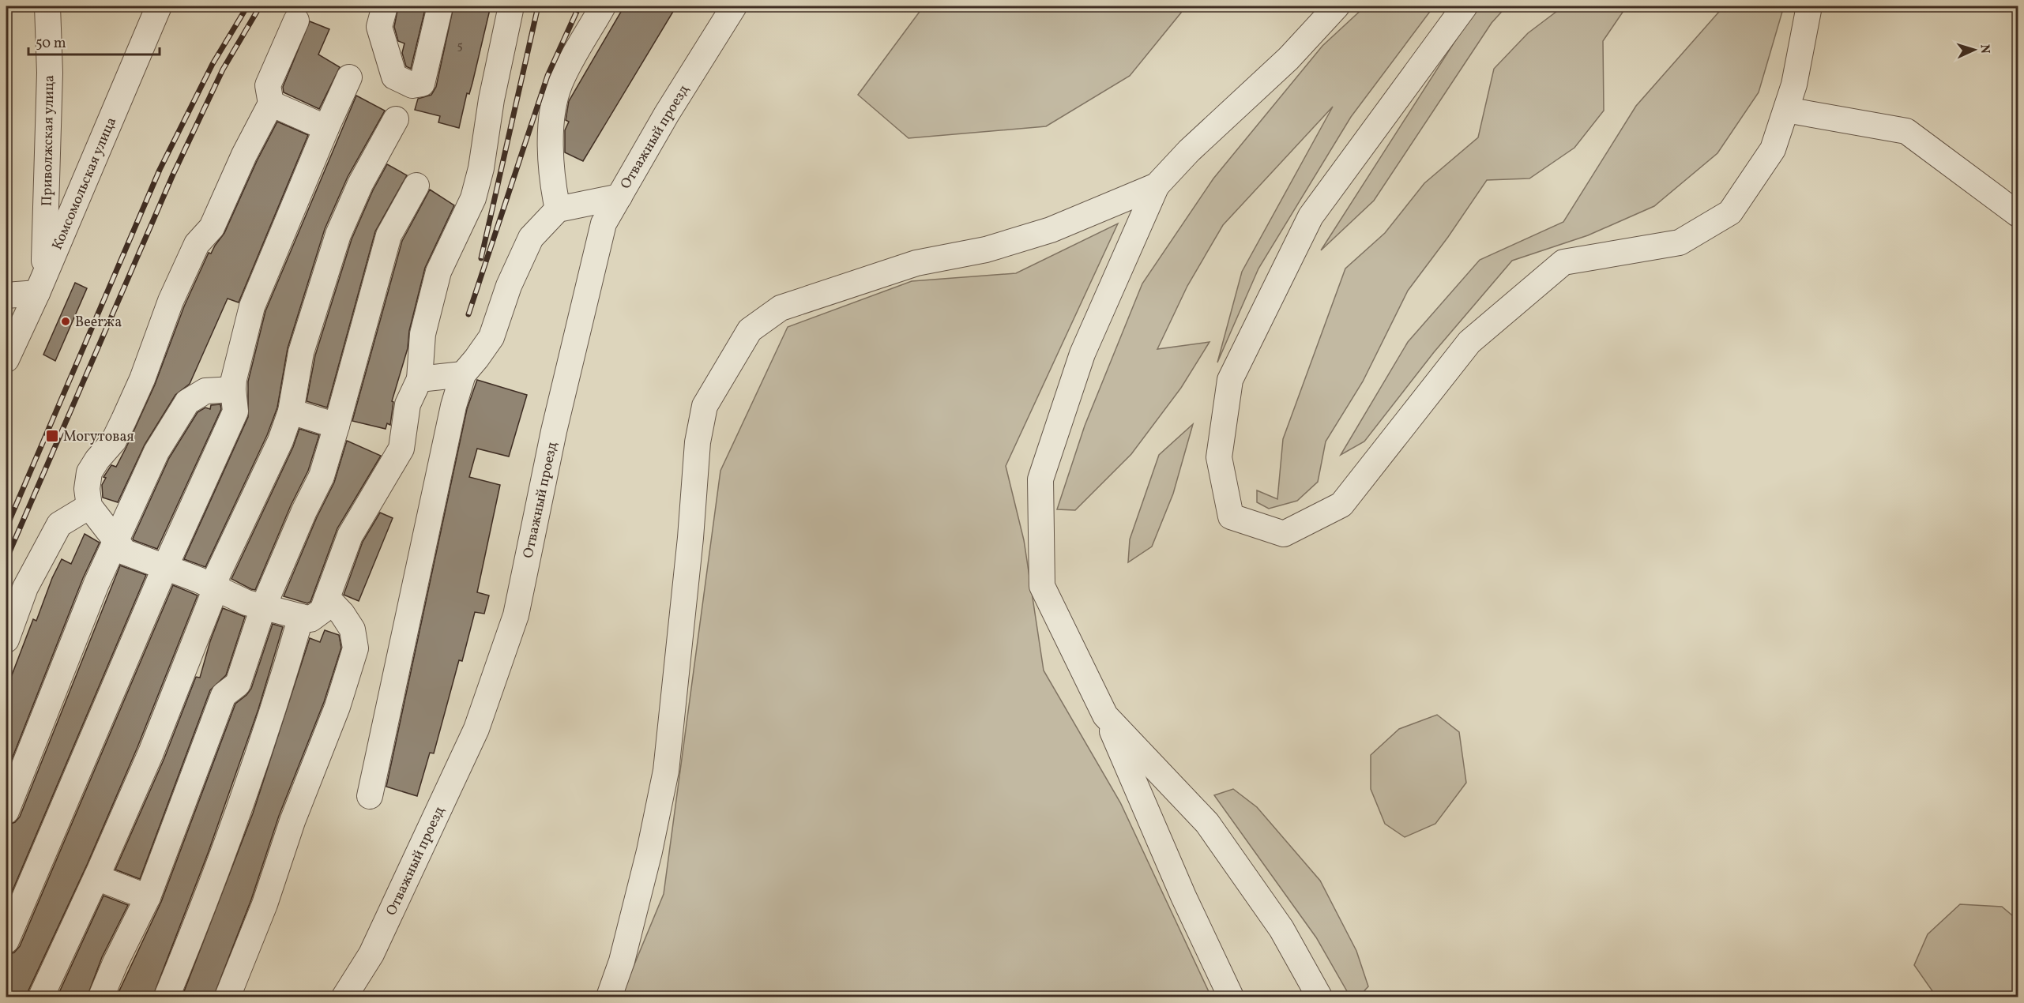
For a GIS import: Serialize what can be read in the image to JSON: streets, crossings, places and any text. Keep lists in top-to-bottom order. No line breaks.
{"streets":{"street":["Отважный проезд","Приволжская улица","Комсомольская улица"]},"crossings":[["Приволжская улица","Комсомольская улица"]],"places":{"other":["Beerжа"],"transit":["Могутовая"]},"house_numbers":["5"],"scale_bar":"50 m","north":"right"}
